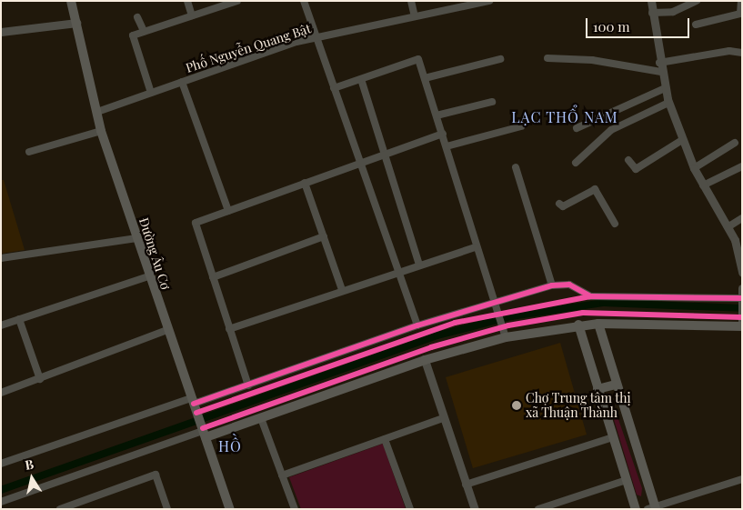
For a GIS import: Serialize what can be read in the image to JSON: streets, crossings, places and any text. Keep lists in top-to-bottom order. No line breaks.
{"streets":{"main road":["Đường Âu Cơ"],"street":["Phố Nguyễn Quang Bật"]},"crossings":[["Phố Nguyễn Quang Bật","Đường Âu Cơ"]],"districts":["LẠC THỔ NAM","HỒ"],"places":["Chợ Trung tâm thị xã Thuận Thành"],"scale_bar":"100 m","north":"top"}
